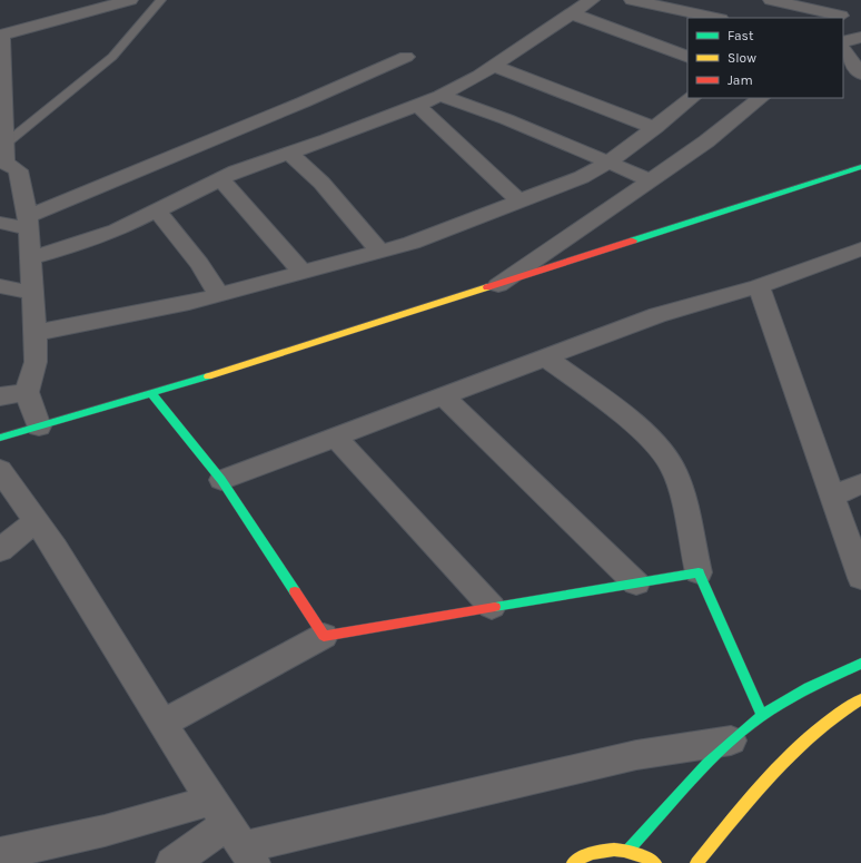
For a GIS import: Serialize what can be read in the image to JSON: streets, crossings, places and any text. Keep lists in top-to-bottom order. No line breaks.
{"legend":["Fast","Slow","Jam"]}
